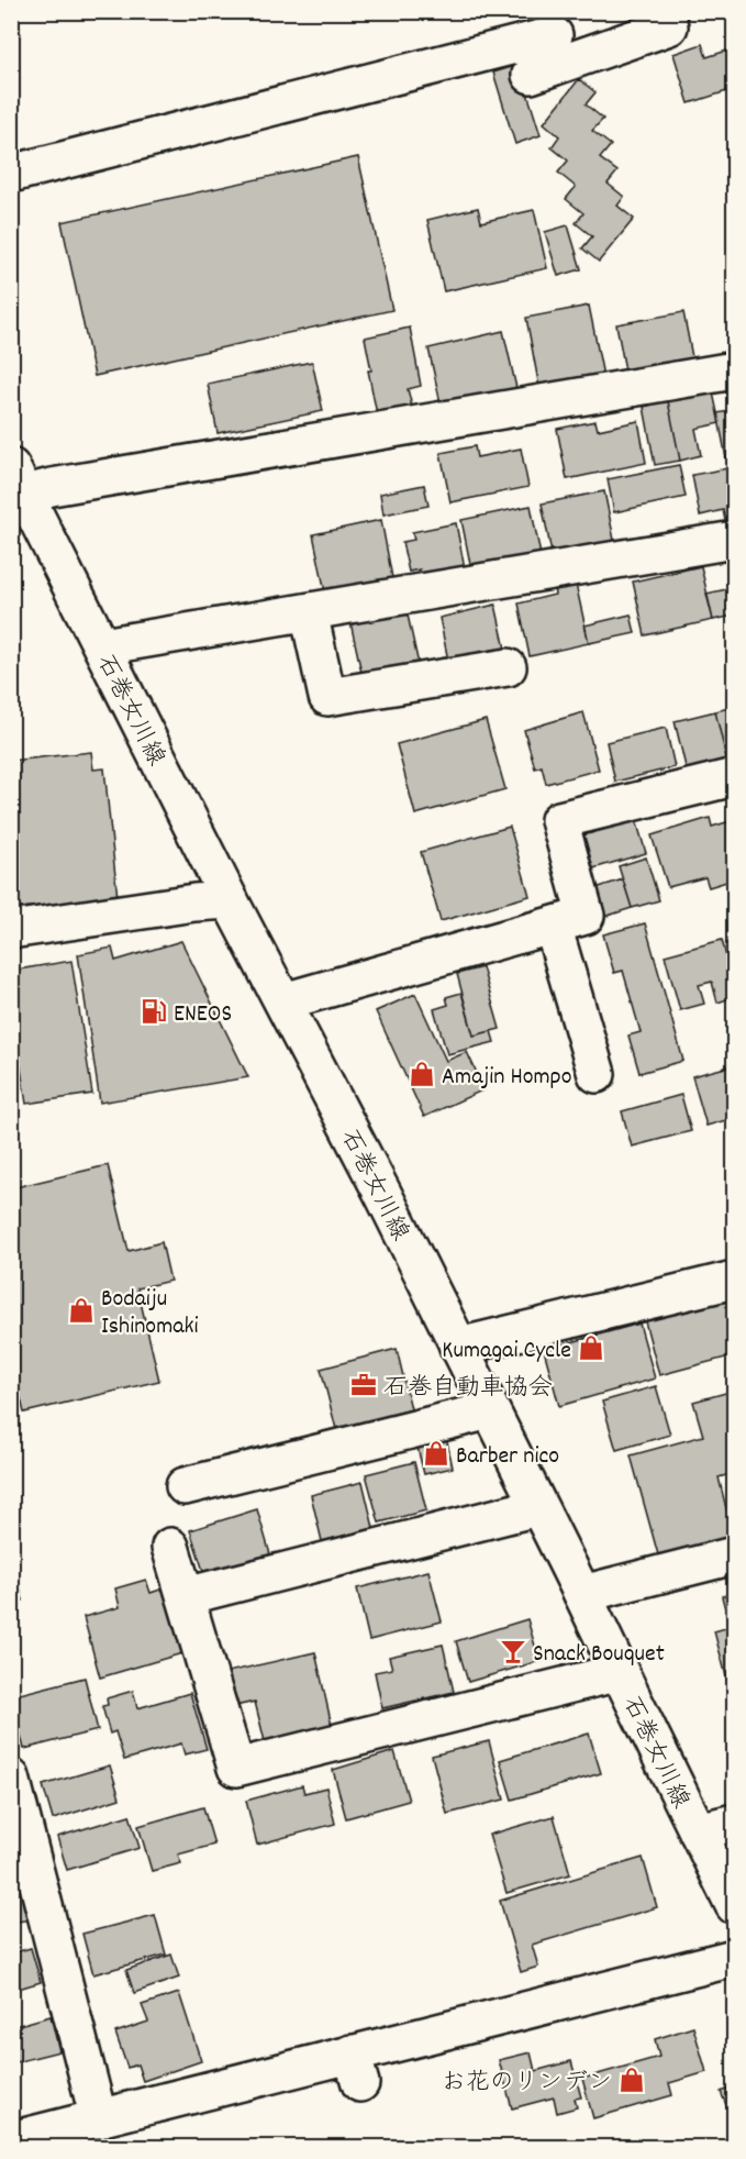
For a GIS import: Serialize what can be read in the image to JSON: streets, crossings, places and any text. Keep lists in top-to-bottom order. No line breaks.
{"streets":{"street":["石巻女川線"]},"places":{"fuel station":["ENEOS"],"shop":["Amajin Hompo","Bodaiju Ishinomaki","Kumagai Cycle","Barber nico","お花のリンデン"],"office":["石巻自動車協会"],"bar":["Snack Bouquet"]}}
